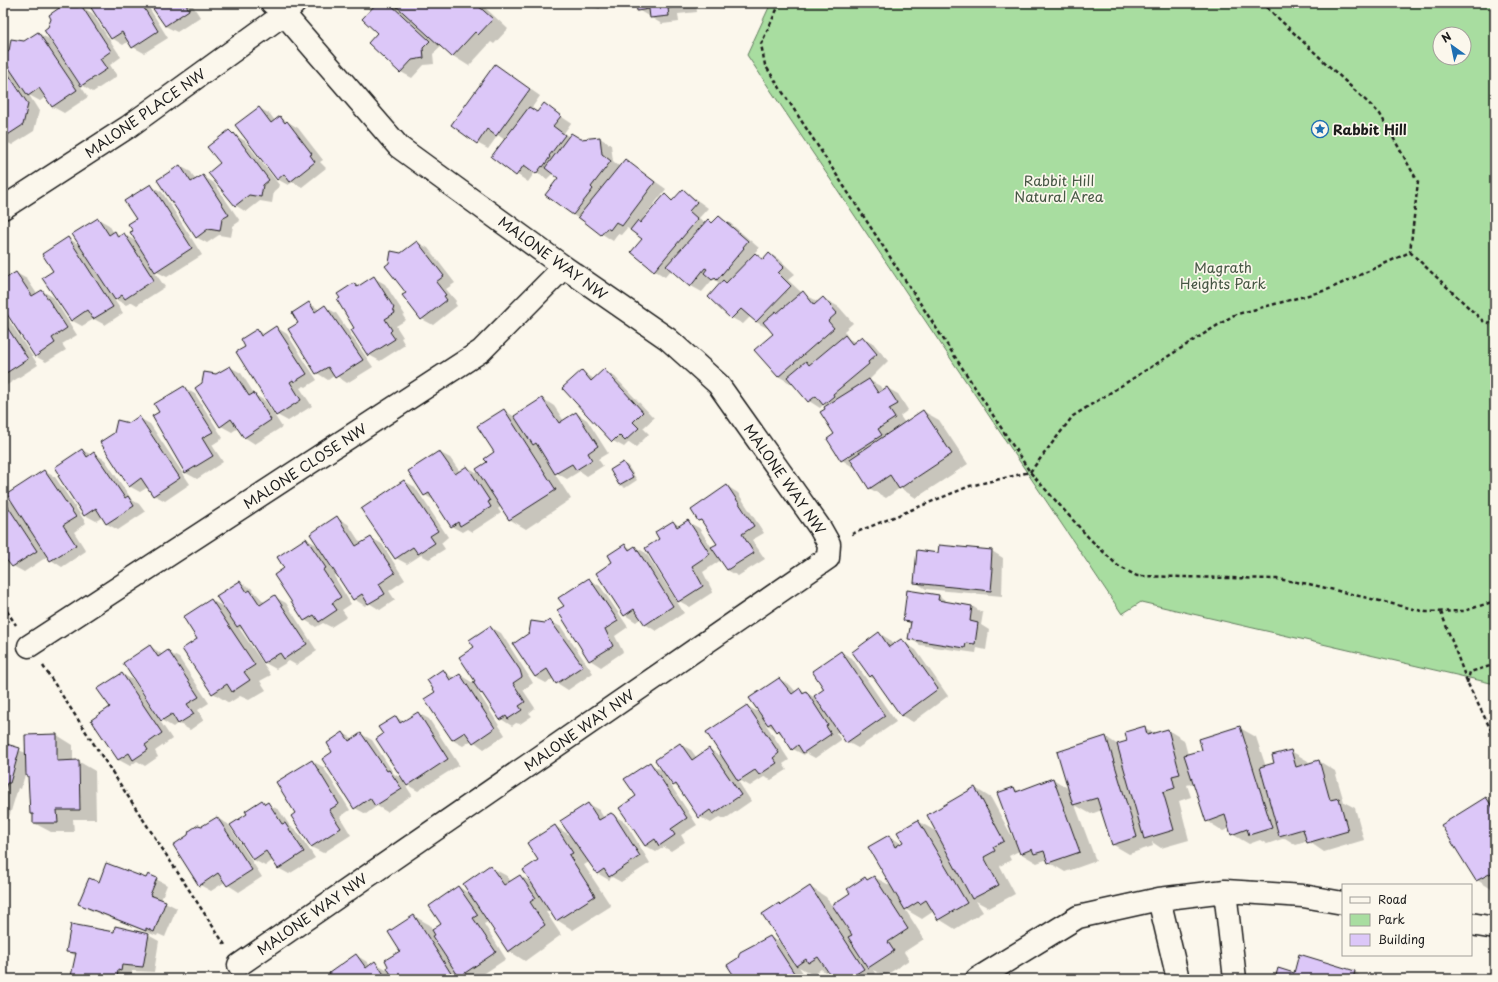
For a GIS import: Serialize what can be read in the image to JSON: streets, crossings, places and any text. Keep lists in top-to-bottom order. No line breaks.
{"streets":{"street":["MALONE PLACE NW","MALONE WAY NW","MALONE CLOSE NW"]},"crossings":[["MALONE PLACE NW","MALONE WAY NW"],["MALONE WAY NW","MALONE CLOSE NW"]],"parks":["Rabbit Hill Natural Area","Magrath Heights Park"],"places":{"place":["Rabbit Hill"]},"legend":["Road","Park","Building"],"north":"top left"}
